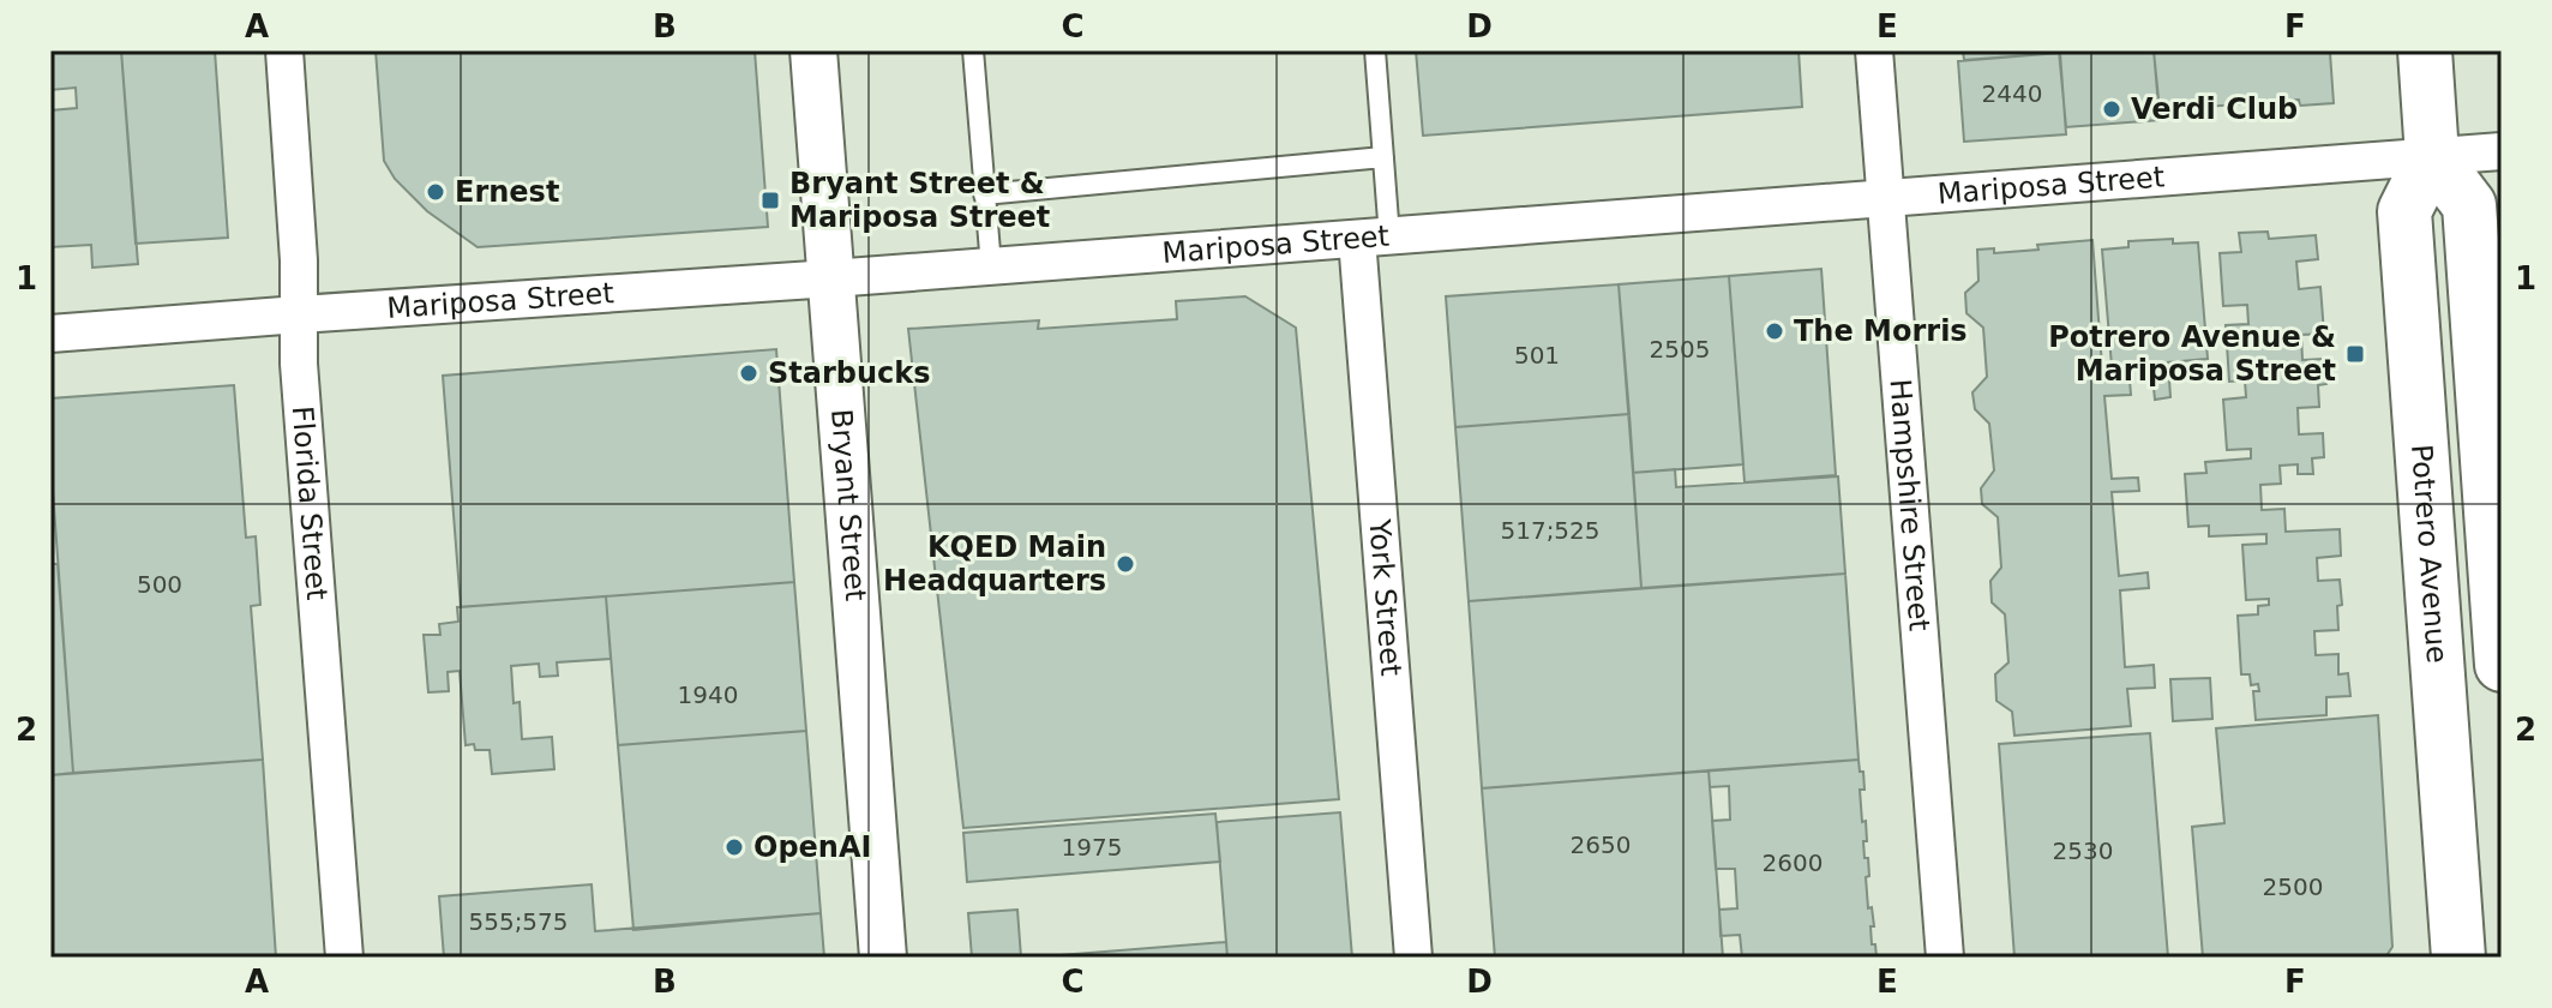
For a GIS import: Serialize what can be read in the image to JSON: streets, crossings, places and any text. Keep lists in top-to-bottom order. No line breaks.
{"streets":{"main road":["Potrero Avenue"],"street":["Mariposa Street","Florida Street","Bryant Street","Hampshire Street","York Street"]},"crossings":[["Mariposa Street","Florida Street"],["Mariposa Street","Bryant Street"],["Mariposa Street","Hampshire Street"],["Mariposa Street","Potrero Avenue"],["Mariposa Street","York Street"]],"places":{"other":["Verdi Club","Ernest","The Morris","Starbucks","KQED Main Headquarters","OpenAI"],"transit":["Bryant Street & Mariposa Street","Potrero Avenue & Mariposa Street"]},"house_numbers":["2440","2505","501","517;525","500","1940","2650","1975","2530","2600","2500","555;575"],"grid":{"columns":["A","B","C","D","E","F"],"rows":["1","2"]}}
